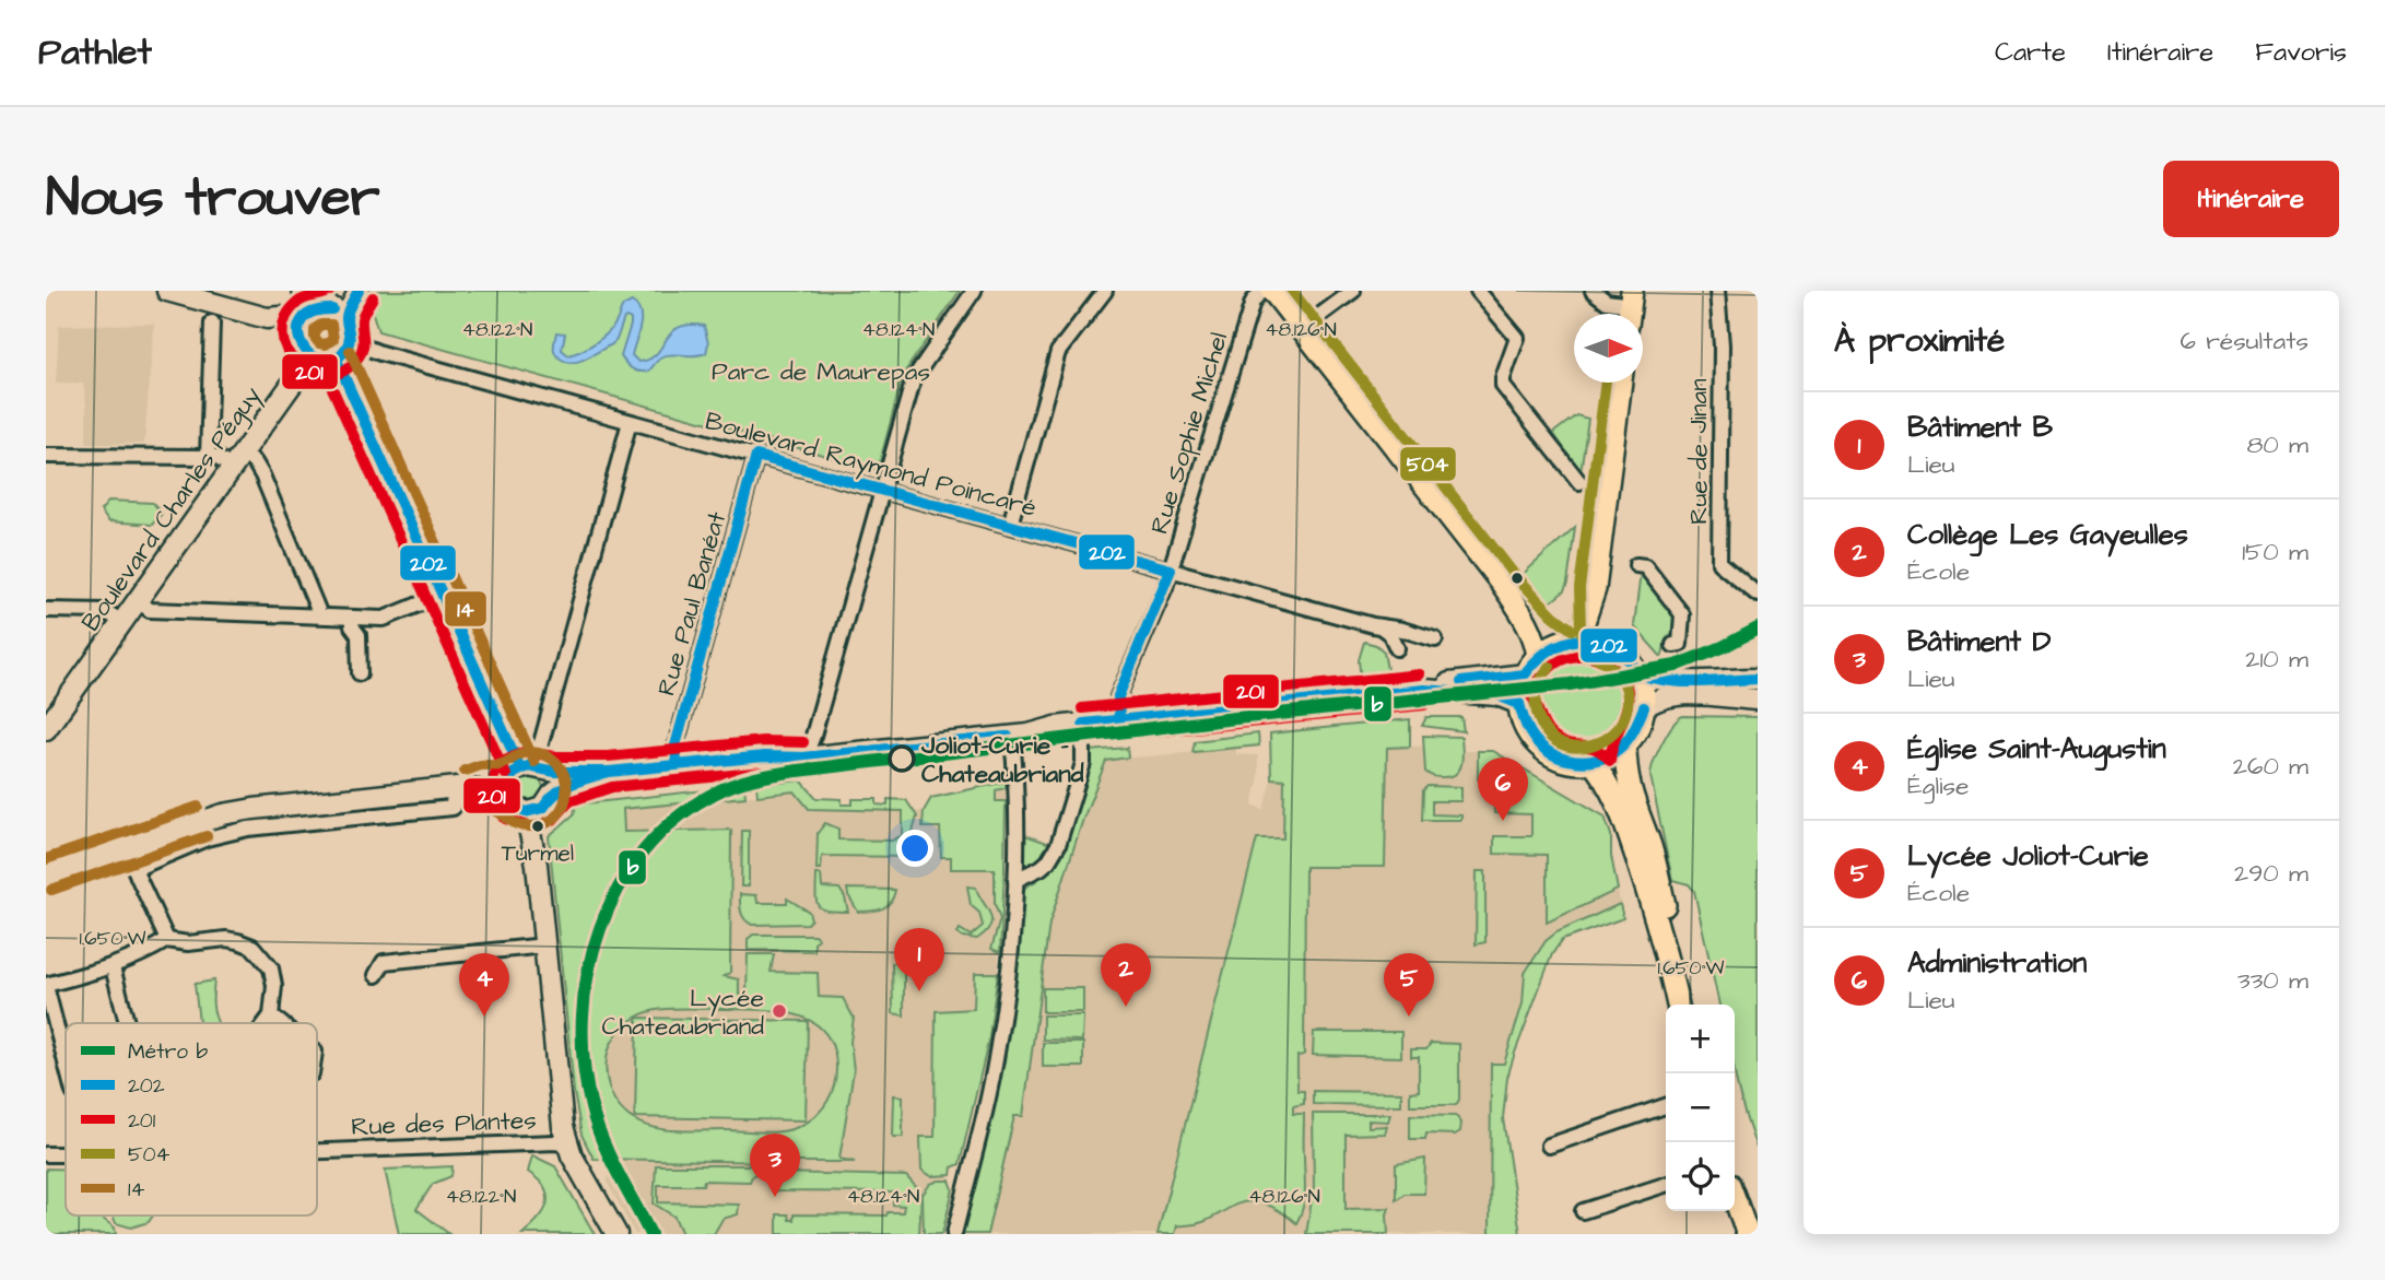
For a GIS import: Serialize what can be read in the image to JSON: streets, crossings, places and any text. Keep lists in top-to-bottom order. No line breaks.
{"streets":{"street":["Rue Sophie Michel","Rue de Jinan","Boulevard Raymond Poincaré","Boulevard Charles Péguy","Rue Paul Banéat","Rue des Plantes"]},"crossings":[["Rue Sophie Michel","Boulevard Raymond Poincaré"],["Boulevard Raymond Poincaré","Boulevard Charles Péguy"],["Boulevard Raymond Poincaré","Rue Paul Banéat"]],"parks":["Parc de Maurepas"],"places":["Joliot-Curie - Chateaubriand","Turmel","Lycée Chateaubriand"],"lines":["transit line 202","transit line 201","transit line 504","transit line 14","metro line b"],"legend":["Métro b","202","201","504","14"],"north":"right","page":{"header":"Pathlet","nav":["Carte","Itinéraire","Favoris"],"buttons":"Itinéraire","title":"Nous trouver","heading":["À proximité","6 résultats"],"list":[{"mark":"1","name":"Bâtiment B","note":"Lieu","value":"80 m"},{"mark":"2","name":"Collège Les Gayeulles","note":"École","value":"150 m"},{"mark":"3","name":"Bâtiment D","note":"Lieu","value":"210 m"},{"mark":"4","name":"Église Saint-Augustin","note":"Église","value":"260 m"},{"mark":"5","name":"Lycée Joliot-Curie","note":"École","value":"290 m"},{"mark":"6","name":"Administration","note":"Lieu","value":"330 m"}],"pins":["6","1","2","4","5","3"],"map_buttons":["+","−"]},"coordinates":["48.122°N","48.124°N","48.126°N","1.650°W"]}
